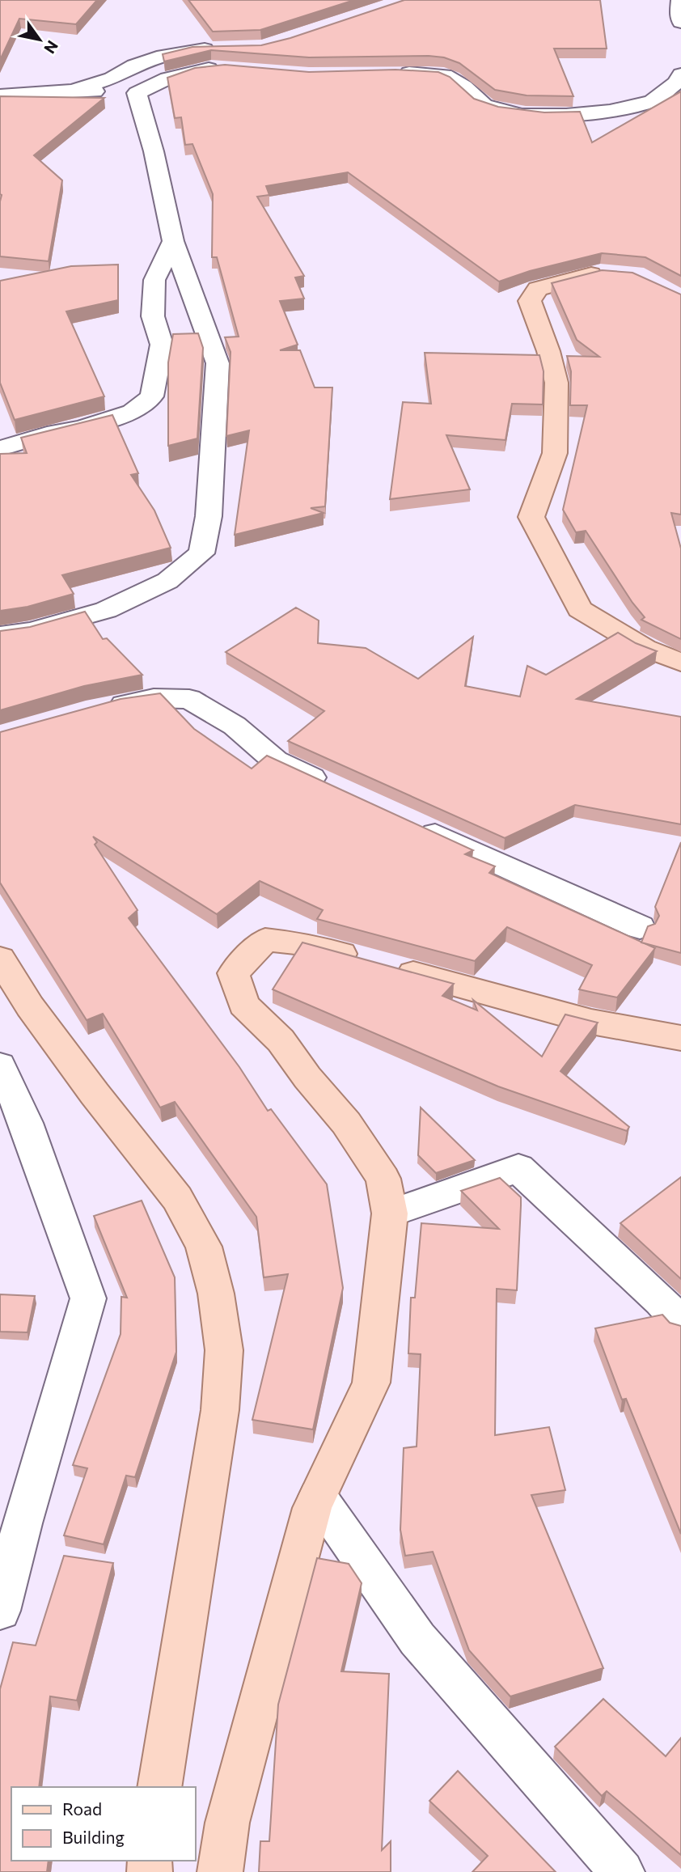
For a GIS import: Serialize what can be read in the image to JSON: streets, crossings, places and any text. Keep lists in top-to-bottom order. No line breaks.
{"legend":["Road","Building"],"north":"bottom right"}
